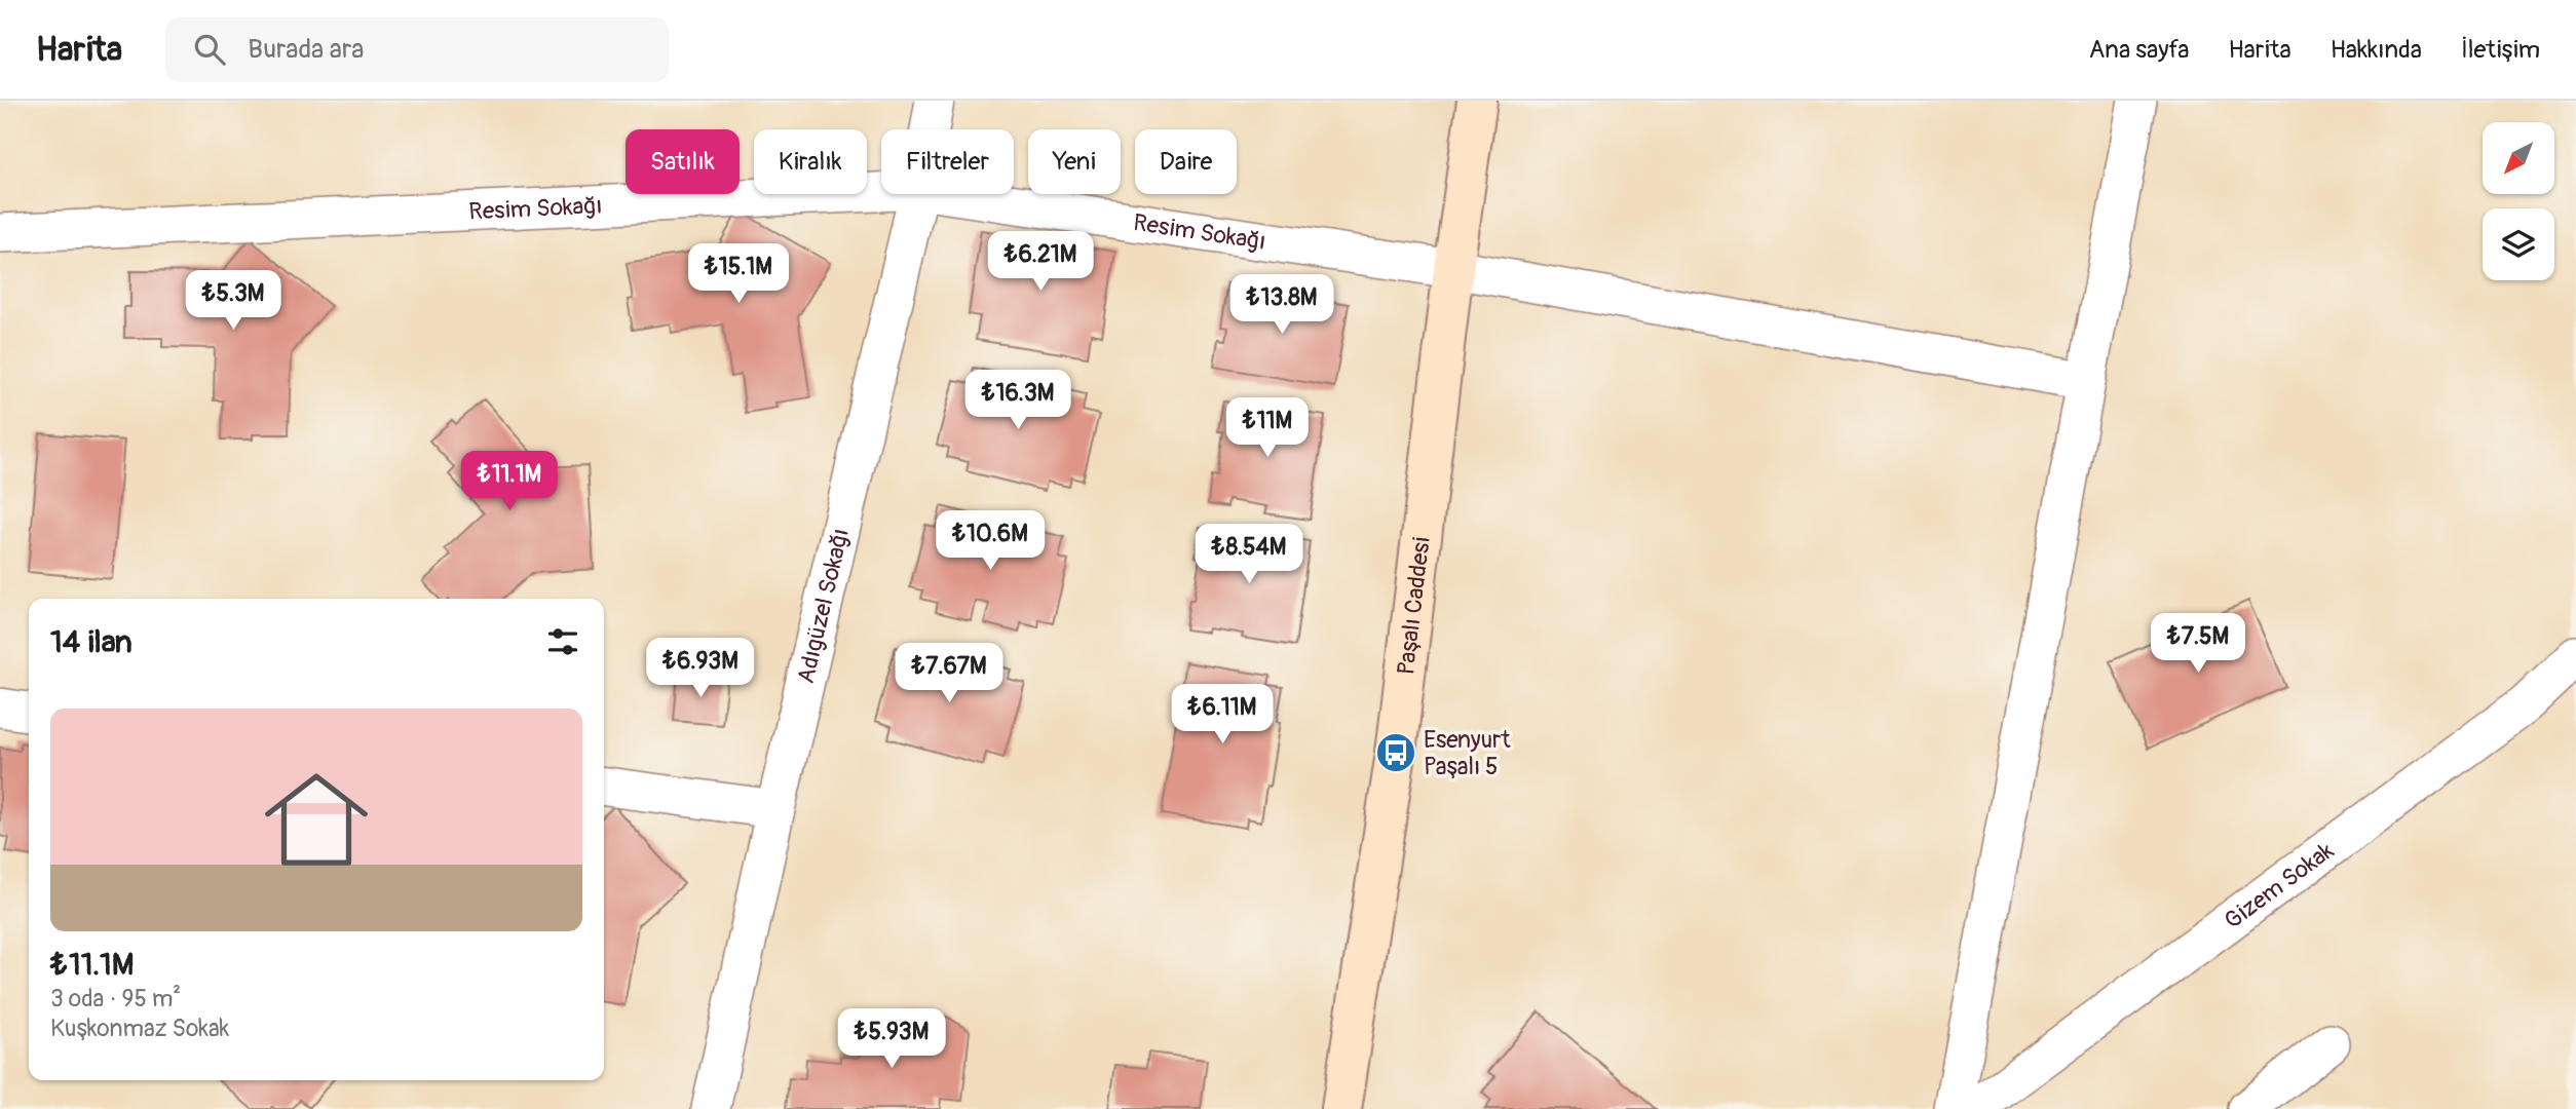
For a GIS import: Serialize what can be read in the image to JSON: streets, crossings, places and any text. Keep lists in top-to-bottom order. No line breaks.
{"streets":{"street":["Resim Sokağı","Adıgüzel Sokağı","Paşalı Caddesi","Gizem Sokak"]},"crossings":[["Resim Sokağı","Paşalı Caddesi"]],"places":{"bus stop":["Esenyurt Paşalı 5"]},"north":"bottom left","page":{"header":"Harita","search":"Burada ara","nav":["Ana sayfa","Harita","Hakkında","İletişim"],"chip":["Satılık","Kiralık","Filtreler","Yeni","Daire"],"price":["₺6.21M","₺15.1M","₺5.3M","₺13.8M","₺16.3M","₺11M","₺11.1M","₺10.6M","₺8.54M","₺7.5M","₺6.93M","₺7.67M","₺6.11M","₺5.93M"],"heading":"14 ilan","list":[{"name":"₺11.1M","note":"3 oda · 95 m² · Kuşkonmaz Sokak"}]}}
